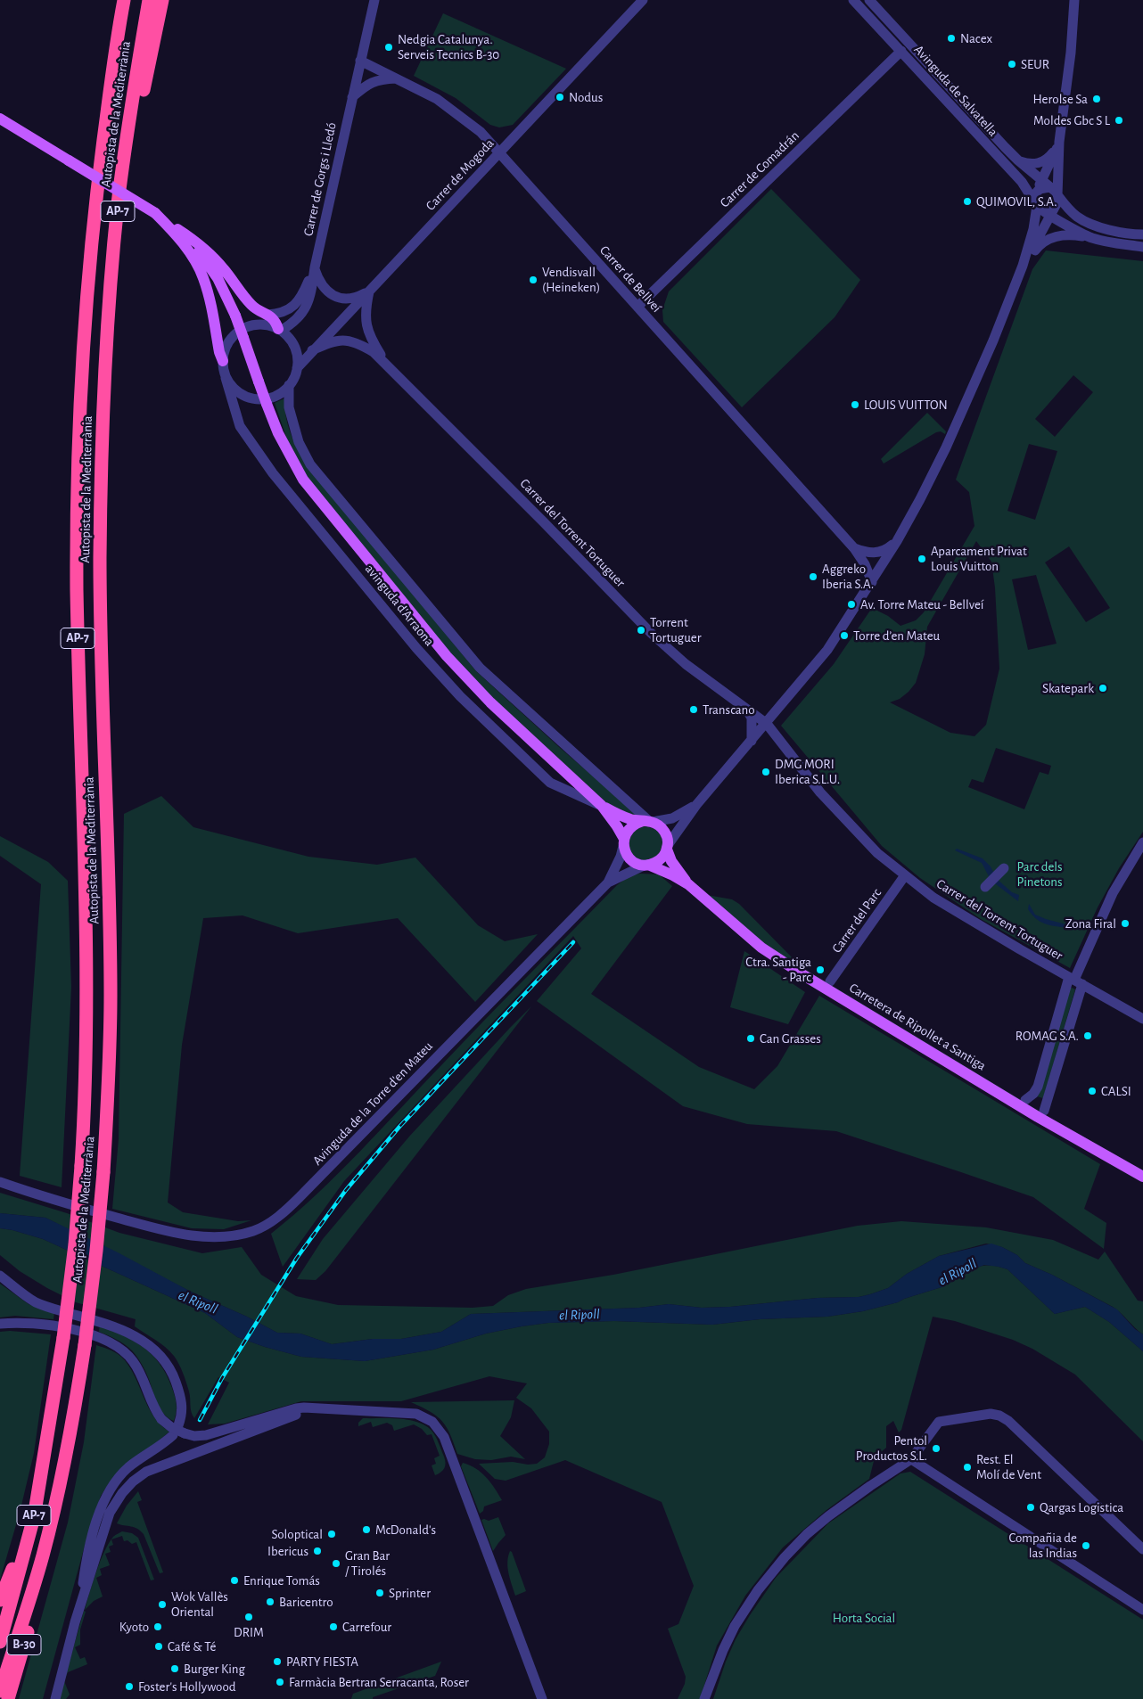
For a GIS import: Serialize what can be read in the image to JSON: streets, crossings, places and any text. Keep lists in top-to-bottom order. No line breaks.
{"streets":{"highway":["Autopista de la Mediterrània","AP-7","B-30"],"main road":["Carretera de Ripollet a Santiga"],"street":["Avinguda de Salvatella","Carrer de Comadrán","Carrer de Mogoda","Carrer de Gorgs i Lledó","Carrer de Bellveí","Carrer del Torrent Tortuguer","avinguda d'Arraona","Carrer del Parc","Avinguda de la Torre d'en Mateu"]},"crossings":[["Avinguda de Salvatella","Carrer de Comadrán"],["Autopista de la Mediterrània","B-30"],["Carrer de Comadrán","Carrer de Bellveí"],["Carrer de Mogoda","Carrer de Gorgs i Lledó"],["Carrer de Mogoda","Carrer de Bellveí"],["Carrer de Mogoda","Carrer del Torrent Tortuguer"],["Carrer de Mogoda","avinguda d'Arraona"],["Carrer de Gorgs i Lledó","Carrer de Bellveí"],["Carrer de Gorgs i Lledó","avinguda d'Arraona"],["Carrer del Torrent Tortuguer","Carrer del Parc"],["avinguda d'Arraona","Avinguda de la Torre d'en Mateu"]],"water":["el Ripoll"],"parks":["Parc dels Pinetons","Horta Social"],"places":["Nacex","Nedgia Catalunya. Serveis Tecnics B-30","SEUR","Nodus","Herolse Sa","Moldes Gbc S L","QUIMOVIL, S.A.","Vendisvall (Heineken)","LOUIS VUITTON","Aparcament Privat Louis Vuitton","Aggreko Iberia S.A.","Av. Torre Mateu - Bellveí","Torrent Tortuguer","Torre d’en Mateu","Skatepark","Transcano","DMG MORI Iberica S.L.U.","Zona Firal","Ctra. Santiga - Parc","ROMAG S.A.","Can Grasses","CALSI","Pentol Productos S.L.","Rest. El Molí de Vent","Qargas Logistica","McDonald's","Soloptical","Compañia de las Indias","Ibericus","Gran Bar / Tirolés","Enrique Tomás","Sprinter","Baricentro","Wok Vallès Oriental","DRIM","Kyoto","Carrefour","Café & Té","PARTY FIESTA","Burger King","Farmàcia Bertran Serracanta, Roser","Foster's Hollywood"]}
